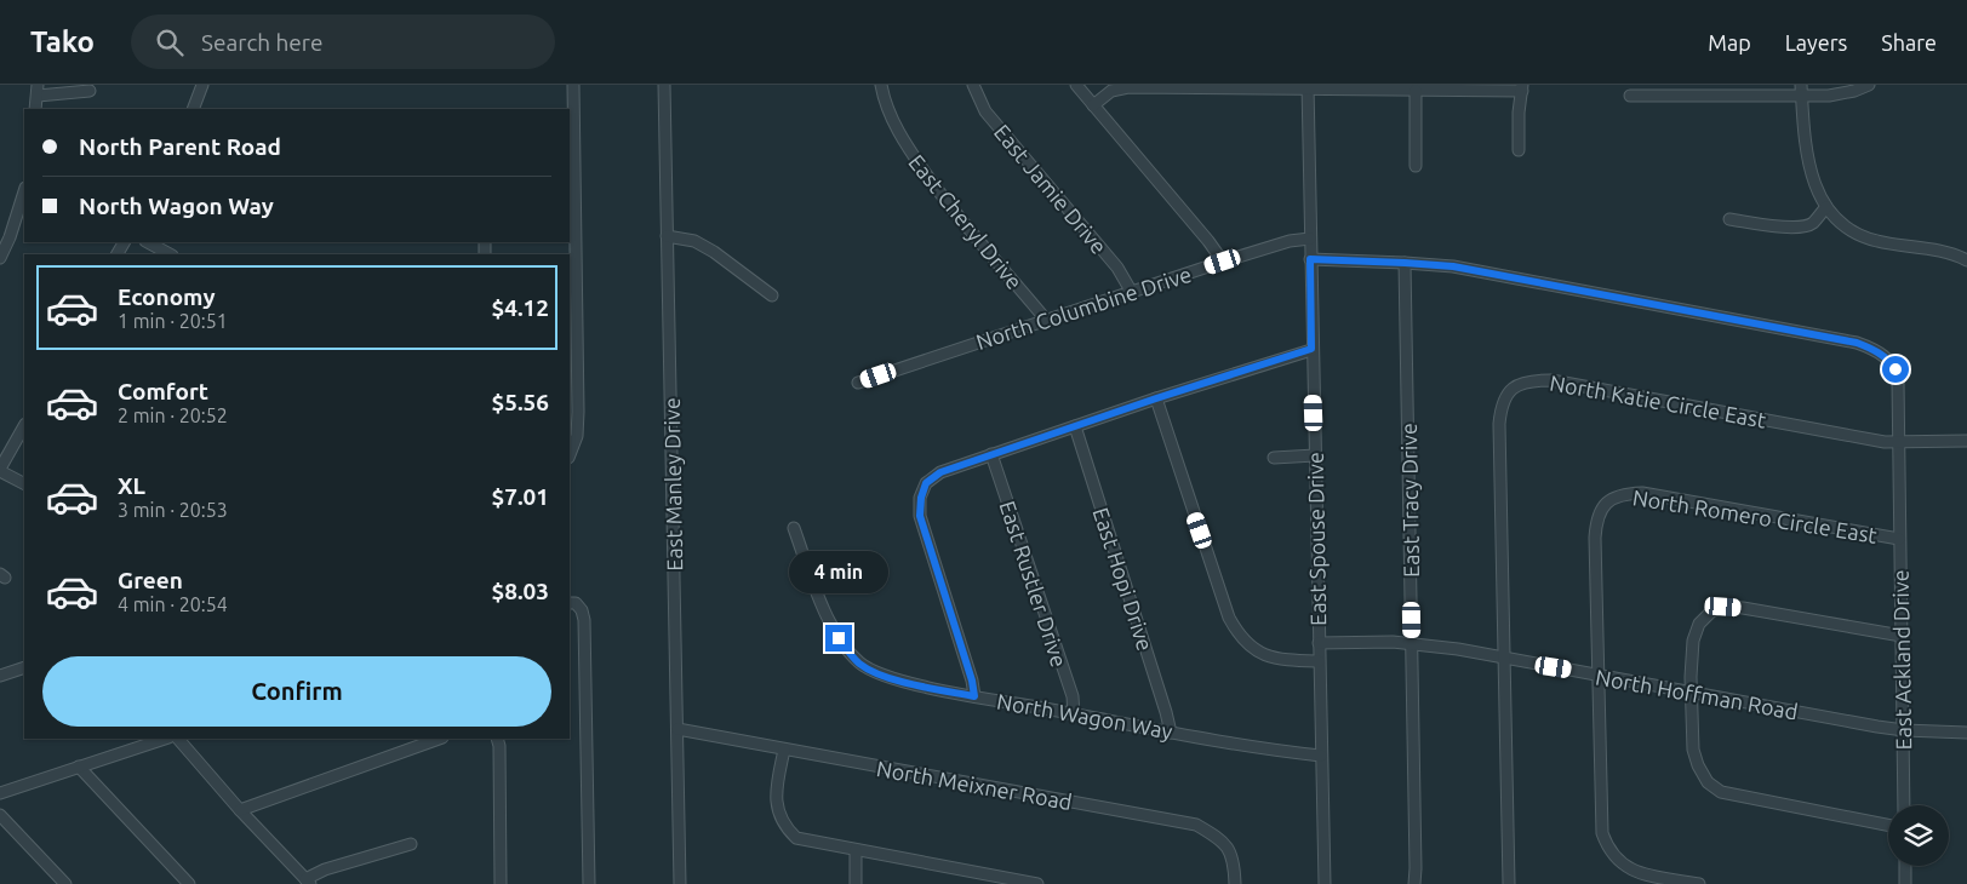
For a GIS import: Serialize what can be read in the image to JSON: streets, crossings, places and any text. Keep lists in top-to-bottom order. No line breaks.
{"streets":{"street":["East Jamie Drive","East Cheryl Drive","North Columbine Drive","North Katie Circle East","East Manley Drive","East Tracy Drive","North Romero Circle East","East Spouse Drive","East Hopi Drive","East Rustler Drive","East Ackland Drive","North Hoffman Road","North Wagon Way","North Meixner Road"]},"crossings":[["East Jamie Drive","North Columbine Drive"],["East Cheryl Drive","North Columbine Drive"],["North Columbine Drive","East Spouse Drive"],["North Katie Circle East","East Ackland Drive"],["North Katie Circle East","North Hoffman Road"],["East Manley Drive","North Meixner Road"],["East Tracy Drive","East Ackland Drive"],["East Tracy Drive","North Hoffman Road"],["North Romero Circle East","East Ackland Drive"],["North Romero Circle East","North Hoffman Road"],["East Spouse Drive","North Hoffman Road"],["East Spouse Drive","North Wagon Way"],["East Hopi Drive","North Wagon Way"],["East Rustler Drive","North Wagon Way"],["East Ackland Drive","North Hoffman Road"]],"page":{"header":"Tako","search":"Search here","nav":["Map","Layers","Share"],"banner":["North Parent Road","North Wagon Way"],"list":[{"name":"Economy","note":"1 min · 20:51","value":"$4.12"},{"name":"Comfort","note":"2 min · 20:52","value":"$5.56"},{"name":"XL","note":"3 min · 20:53","value":"$7.01"},{"name":"Green","note":"4 min · 20:54","value":"$8.03"}],"bubble":"4 min","buttons":"Confirm"}}
